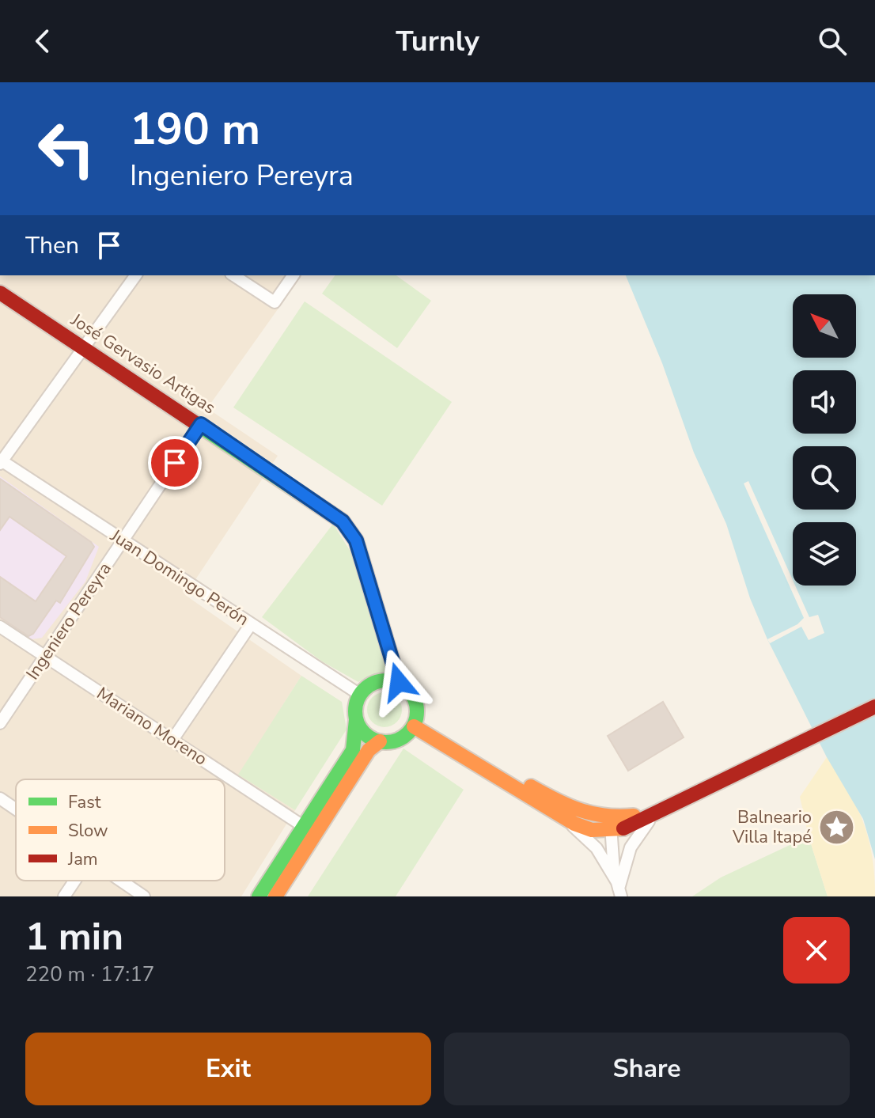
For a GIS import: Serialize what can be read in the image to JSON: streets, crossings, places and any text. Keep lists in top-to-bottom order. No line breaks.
{"streets":{"street":["José Gervasio Artigas","Juan Domingo Perón","Ingeniero Pereyra","Mariano Moreno"]},"crossings":[["José Gervasio Artigas","Juan Domingo Perón"],["José Gervasio Artigas","Ingeniero Pereyra"],["Juan Domingo Perón","Ingeniero Pereyra"],["Ingeniero Pereyra","Mariano Moreno"]],"places":{"place":["Balneario Villa Itapé"]},"legend":["Fast","Slow","Jam"],"north":"top left","page":{"header":"Turnly","turn":["190 m","Ingeniero Pereyra"],"then":"Then","heading":["1 min","220 m · 17:17"],"buttons":["Exit","Share"]}}
